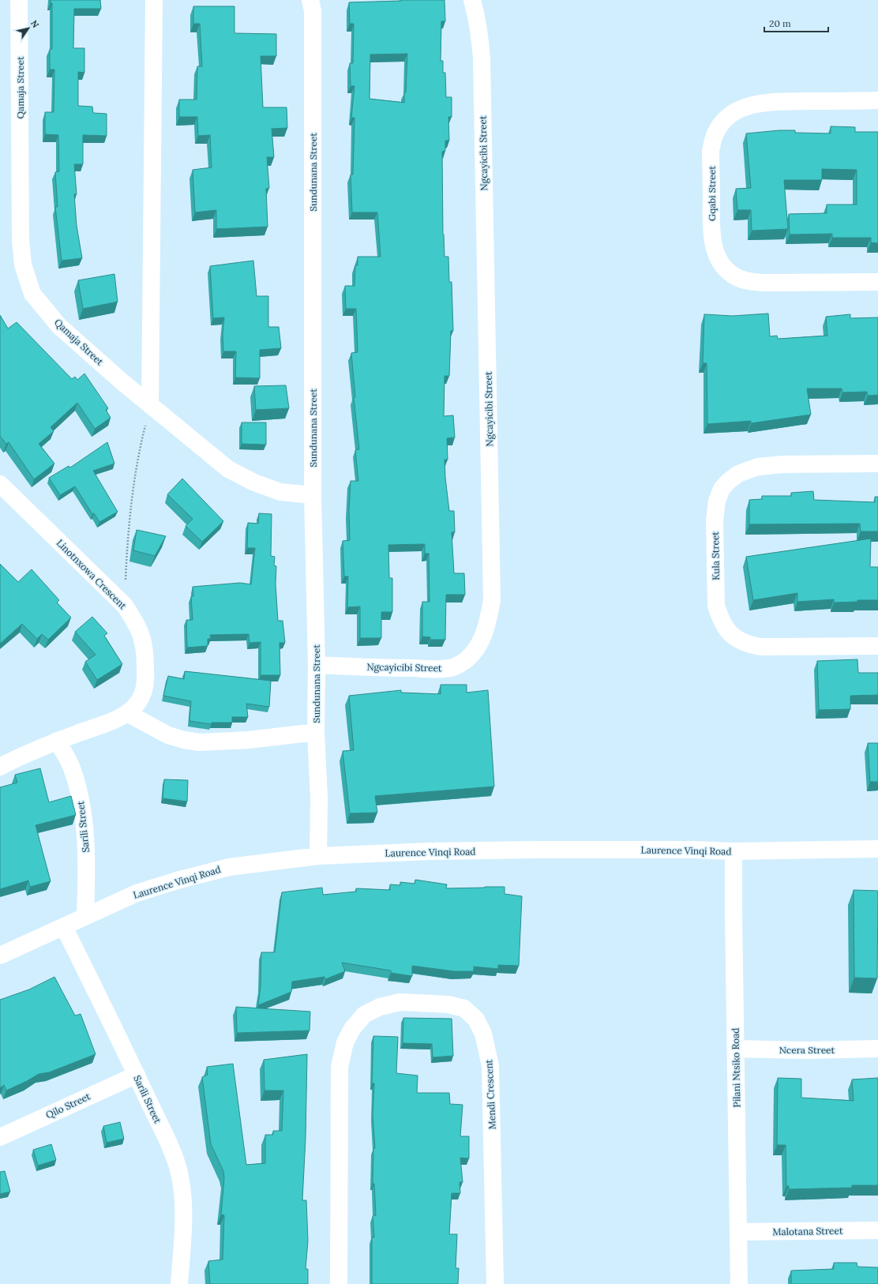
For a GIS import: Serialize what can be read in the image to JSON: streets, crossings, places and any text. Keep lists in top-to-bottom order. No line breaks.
{"streets":{"street":["Qamaja Street","Ngcayicibi Street","Sundunana Street","Gqabi Street","Kula Street","Linotnxowa Crescent","Sarili Street","Laurence Vinqi Road","Ncera Street","Pilani Ntsiko Road","Mendi Crescent","Qilo Street","Malotana Street"]},"crossings":[["Qamaja Street","Sundunana Street"],["Ngcayicibi Street","Sundunana Street"],["Sundunana Street","Laurence Vinqi Road"],["Linotnxowa Crescent","Sarili Street"],["Sarili Street","Laurence Vinqi Road"],["Sarili Street","Qilo Street"],["Laurence Vinqi Road","Pilani Ntsiko Road"],["Ncera Street","Pilani Ntsiko Road"],["Pilani Ntsiko Road","Malotana Street"]],"scale_bar":"20 m","north":"top right"}
